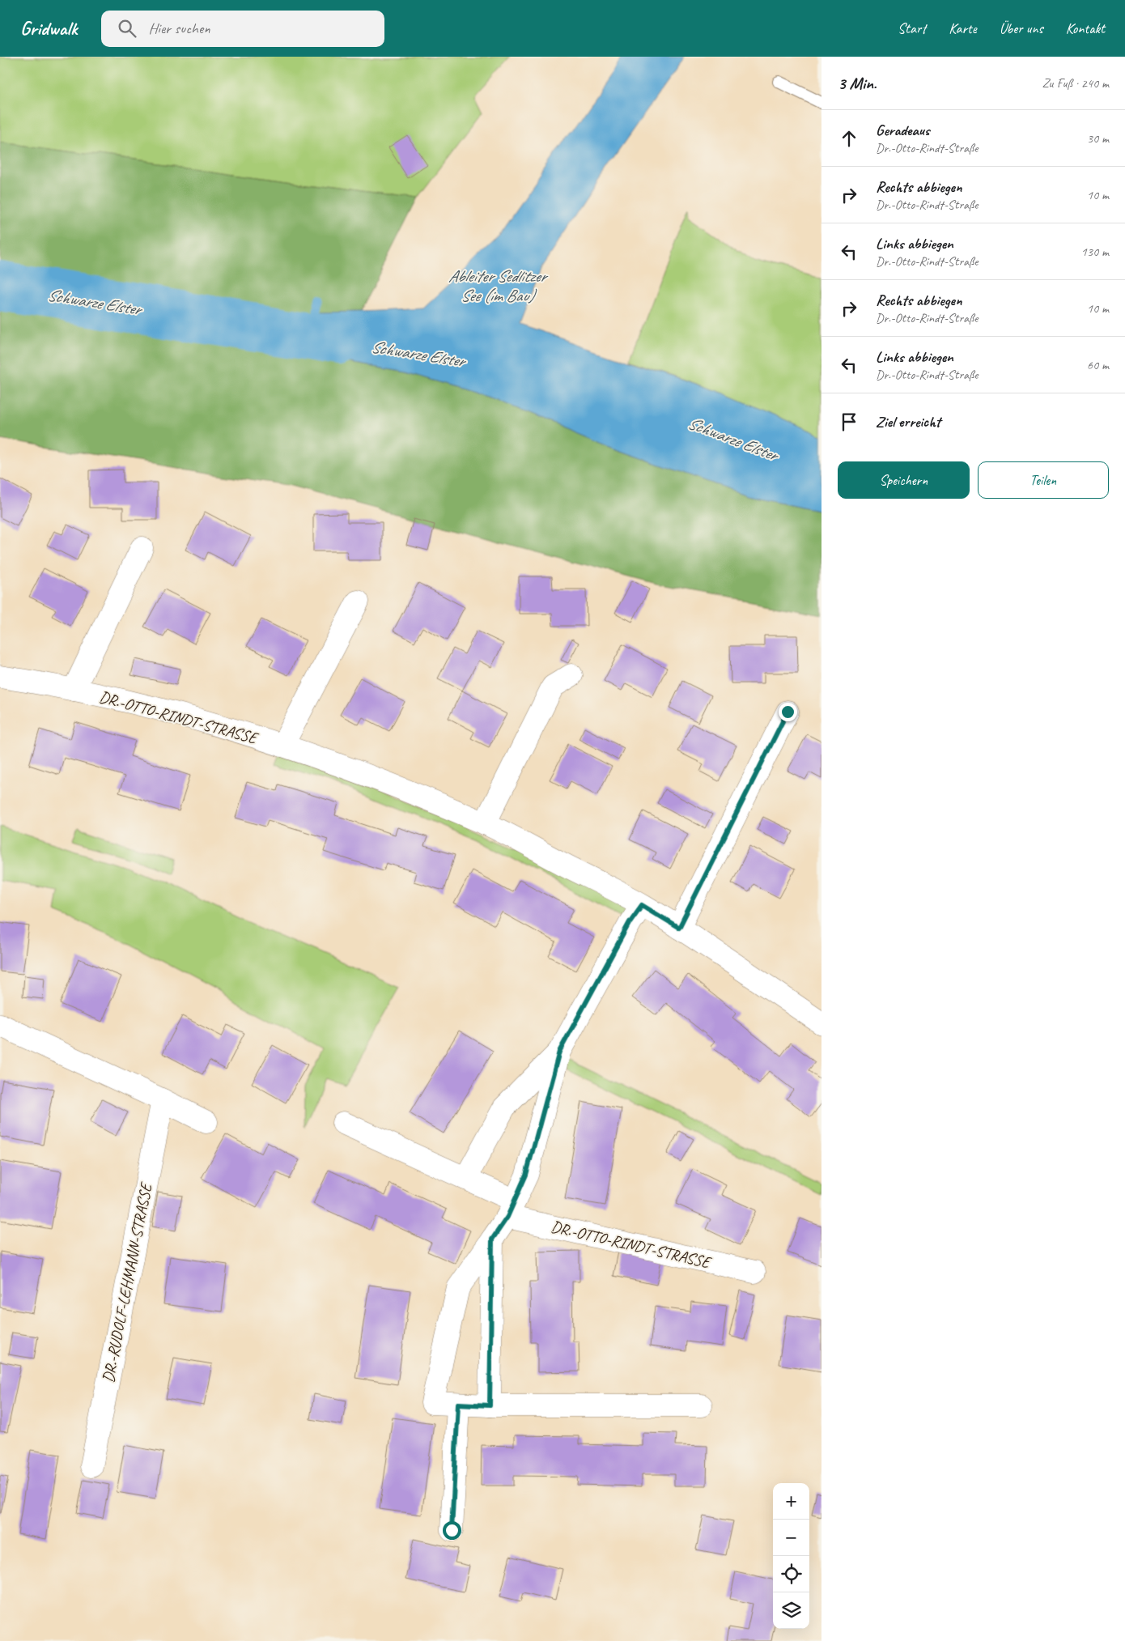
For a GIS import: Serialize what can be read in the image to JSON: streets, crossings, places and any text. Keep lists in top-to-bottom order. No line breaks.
{"streets":{"street":["DR.-OTTO-RINDT-STRASSE","DR.-RUDOLF-LEHMANN-STRASSE"]},"water":["Ableiter Sedlitzer See (im Bau)","Schwarze Elster"],"page":{"header":"Gridwalk","search":"Hier suchen","nav":["Start","Karte","Über uns","Kontakt"],"heading":["3 Min.","Zu Fuß · 240 m"],"list":[["Geradeaus","Dr.-Otto-Rindt-Straße","30 m"],["Rechts abbiegen","Dr.-Otto-Rindt-Straße","10 m"],["Links abbiegen","Dr.-Otto-Rindt-Straße","130 m"],["Rechts abbiegen","Dr.-Otto-Rindt-Straße","10 m"],["Links abbiegen","Dr.-Otto-Rindt-Straße","60 m"],"Ziel erreicht"],"buttons":["Speichern","Teilen"],"map_buttons":["+","−"]}}
